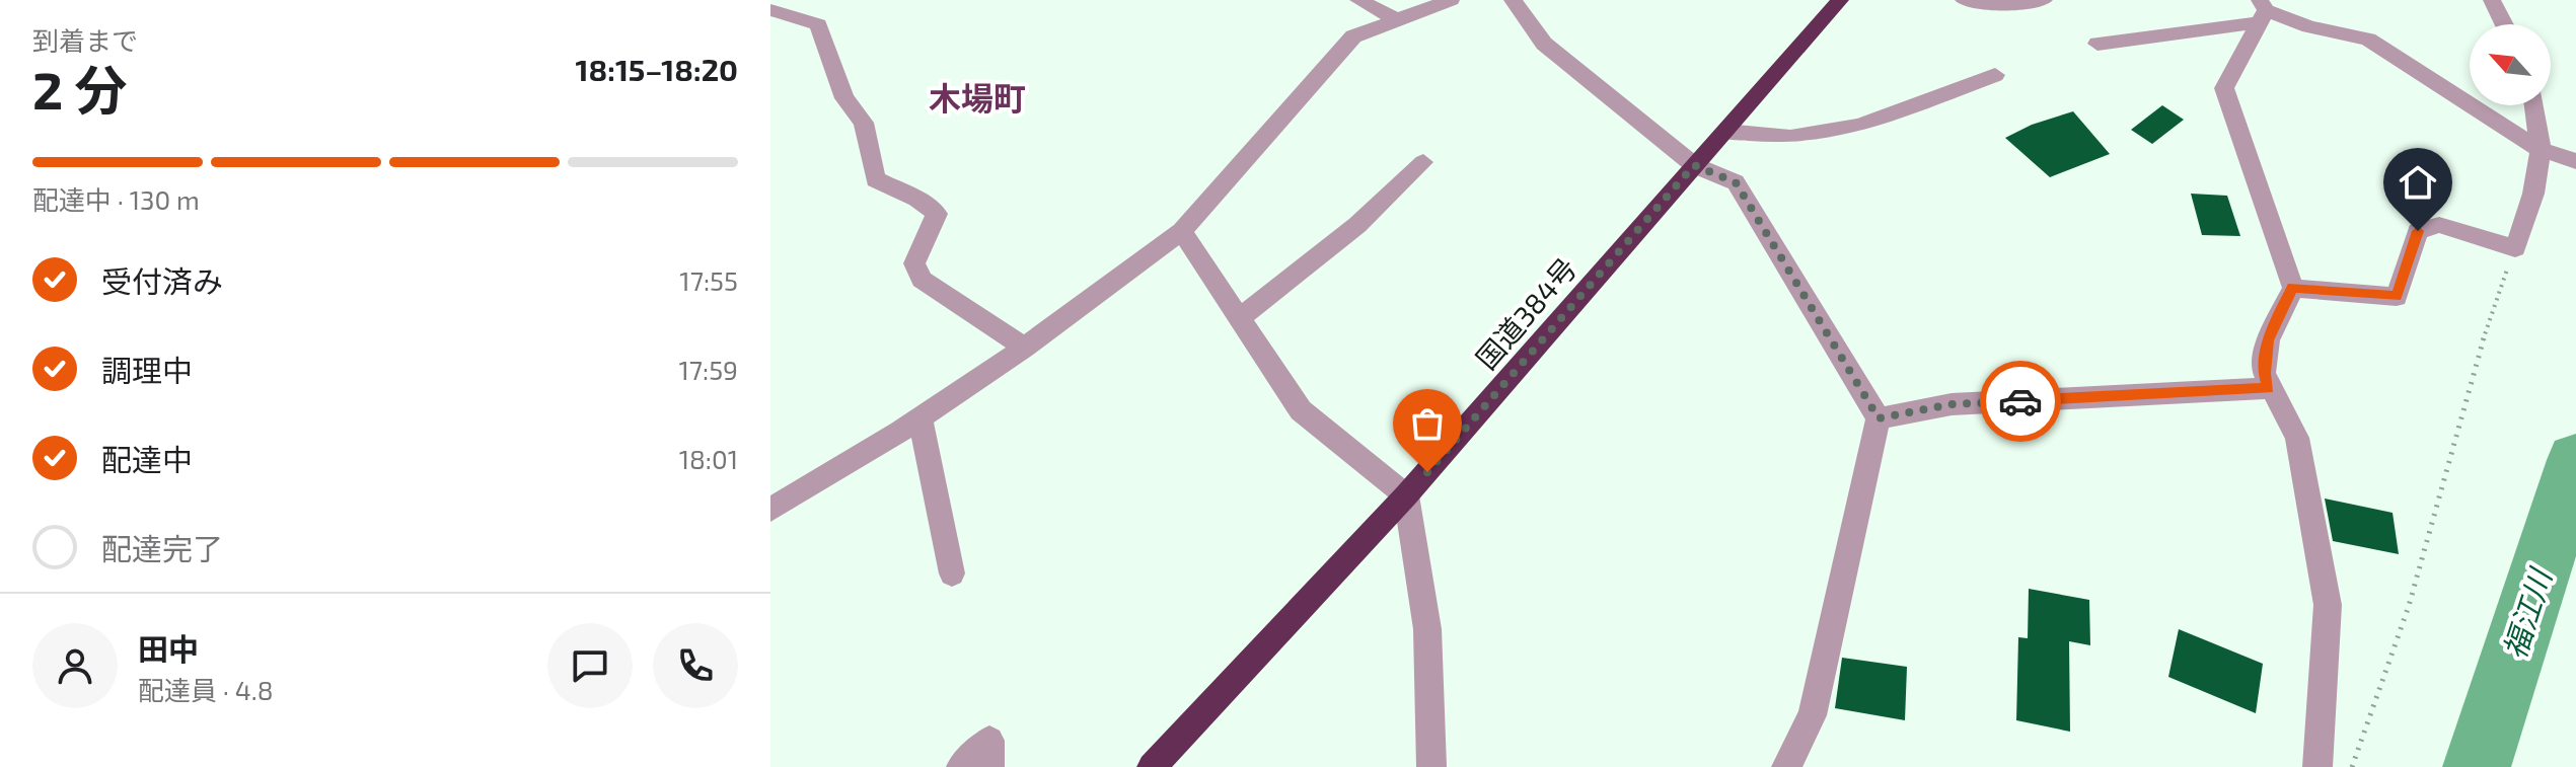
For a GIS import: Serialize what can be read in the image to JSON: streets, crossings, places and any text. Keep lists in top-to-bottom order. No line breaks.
{"streets":{"highway":["国道384号"]},"districts":["木場町"],"water":["福江川"],"north":"top left","page":{"heading":["2 分","到着まで","18:15–18:20"],"panel":["田中","配達員 · 4.8"],"bar":"配達中 · 130 m","list":[["受付済み","17:55"],["調理中","17:59"],["配達中","18:01"],"配達完了"]}}
